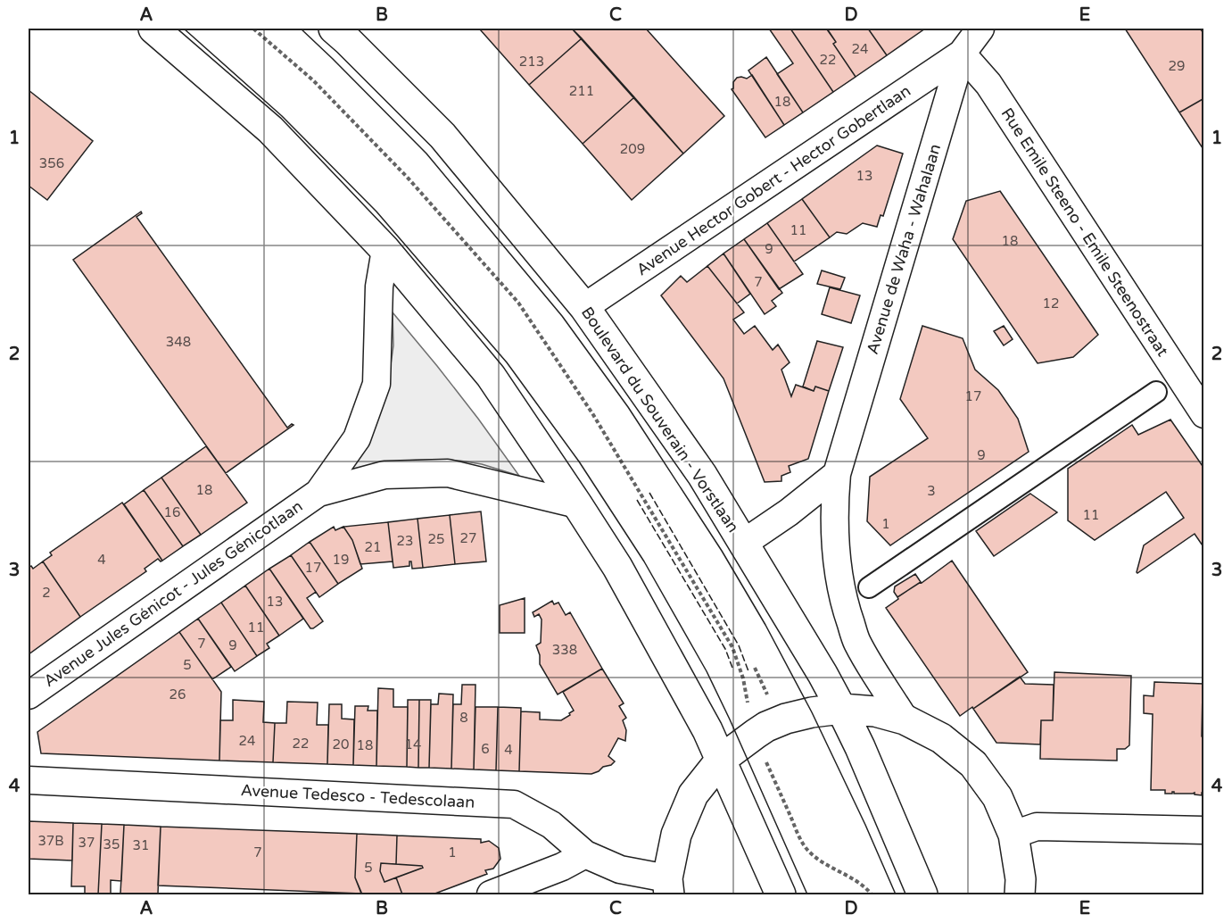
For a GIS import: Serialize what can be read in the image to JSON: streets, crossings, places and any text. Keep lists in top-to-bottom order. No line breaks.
{"streets":{"main road":["Boulevard du Souverain - Vorstlaan"],"street":["Avenue Hector Gobert - Hector Gobertlaan","Rue Emile Steeno - Emile Steenostraat","Avenue de Waha - Wahalaan","Avenue Jules Génicot - Jules Génicotlaan","Avenue Tedesco - Tedescolaan"]},"crossings":[["Avenue Hector Gobert - Hector Gobertlaan","Rue Emile Steeno - Emile Steenostraat"],["Avenue Hector Gobert - Hector Gobertlaan","Avenue de Waha - Wahalaan"],["Avenue Hector Gobert - Hector Gobertlaan","Boulevard du Souverain - Vorstlaan"],["Rue Emile Steeno - Emile Steenostraat","Avenue de Waha - Wahalaan"]],"house_numbers":["24","22","213","29","211","18","209","356","13","11","18","9","7","12","348","17","9","18","3","16","11","1","27","25","23","21","4","19","17","2","13","11","7","9","338","5","26","8","24","22","20","14","18","6","4","37B","37","35","31","7","1","5"],"grid":{"columns":["A","B","C","D","E"],"rows":["1","2","3","4"]}}
